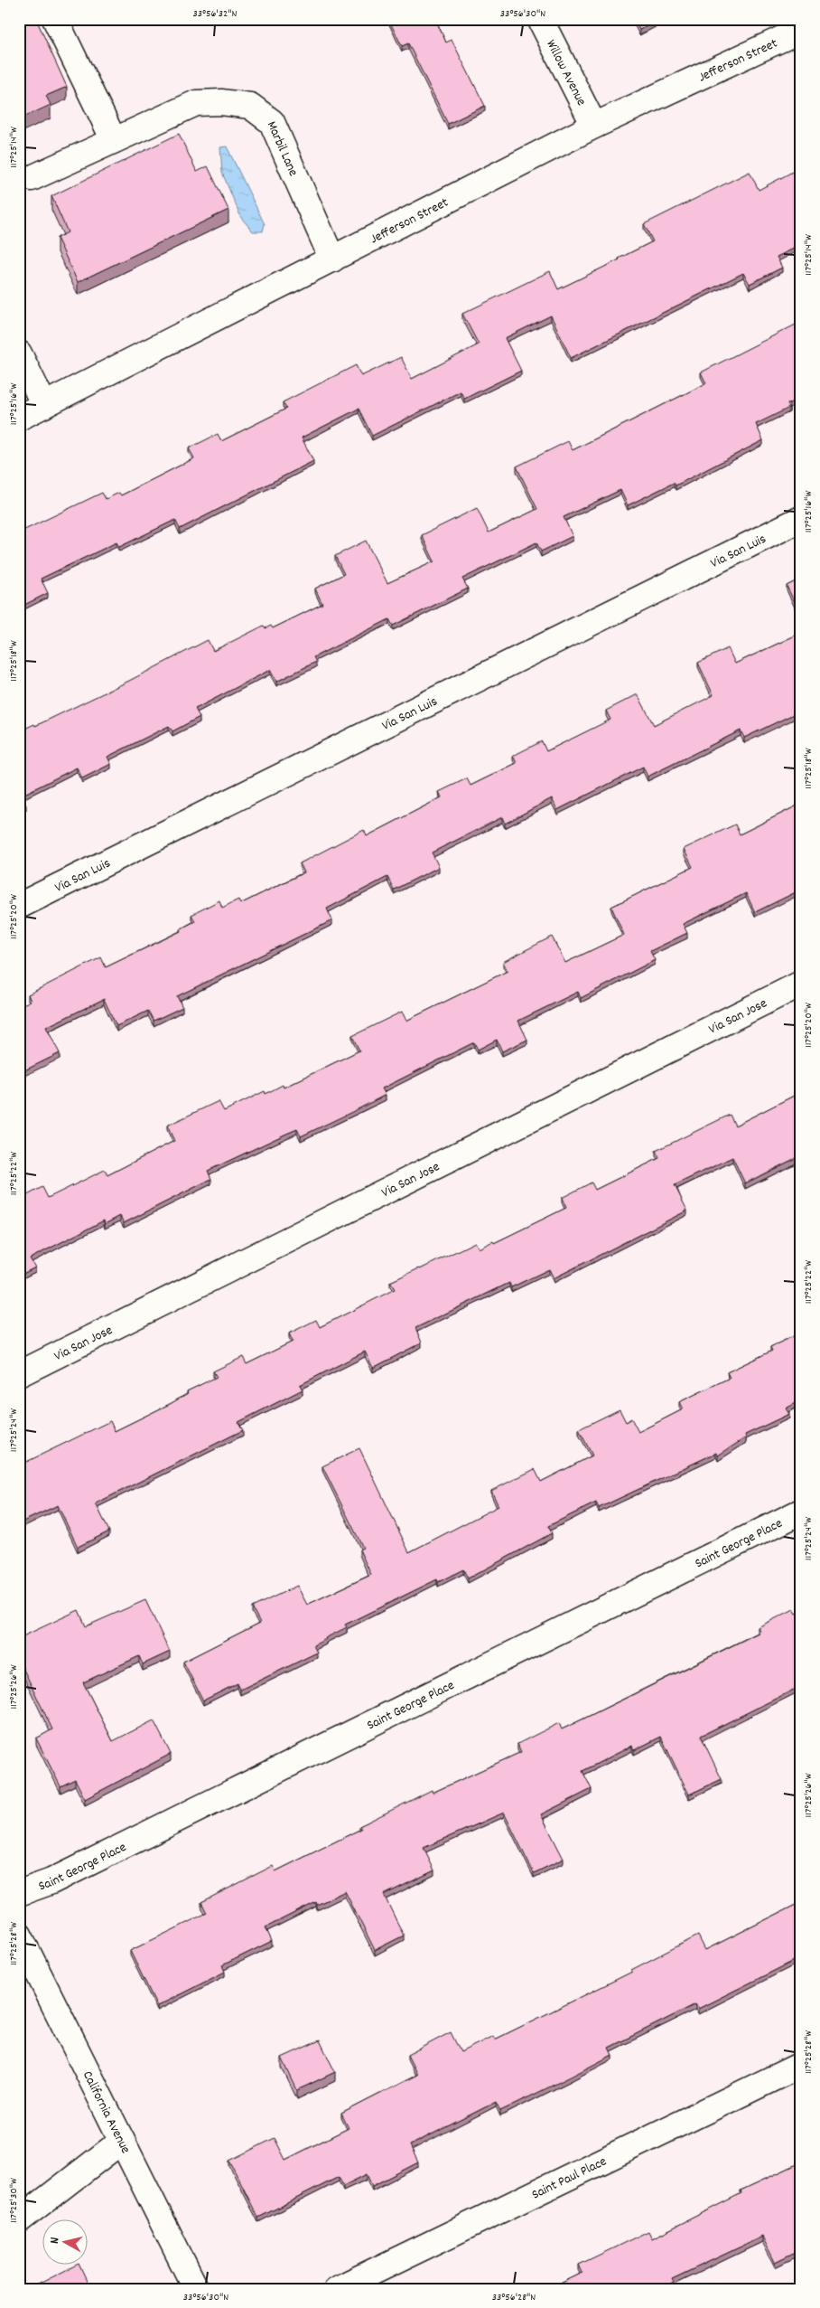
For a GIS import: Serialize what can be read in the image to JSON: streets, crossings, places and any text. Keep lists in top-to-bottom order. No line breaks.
{"streets":{"street":["Jefferson Street","Willow Avenue","Marbil Lane","Via San Luis","Via San Jose","Saint George Place","California Avenue","Saint Paul Place"]},"crossings":[["Jefferson Street","Willow Avenue"],["Jefferson Street","Marbil Lane"]],"north":"left","coordinates":["33°56'32\"N","33°56'30\"N","117°25'14\"W","117°25'16\"W","117°25'18\"W","117°25'20\"W","117°25'22\"W","117°25'24\"W","117°25'26\"W","117°25'28\"W","117°25'30\"W","33°56'28\"N"]}
